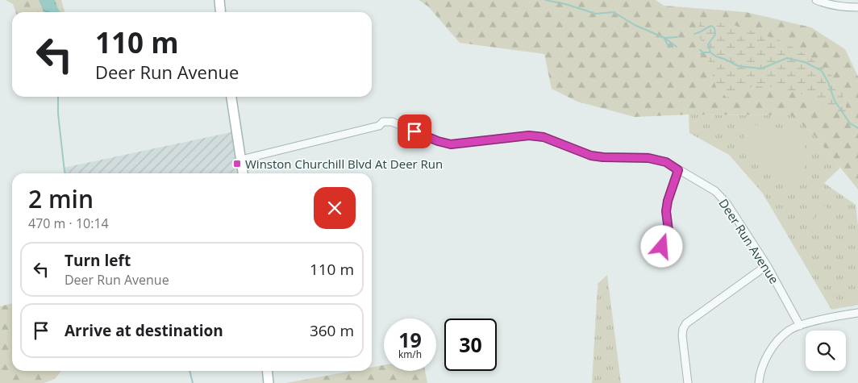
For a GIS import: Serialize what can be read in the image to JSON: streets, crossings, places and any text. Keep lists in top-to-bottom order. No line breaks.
{"streets":{"street":["Deer Run Avenue"]},"places":{"transit":["Winston Churchill Blvd At Deer Run"]},"page":{"turn":["110 m","Deer Run Avenue"],"heading":["2 min","470 m · 10:14"],"list":[{"name":"Turn left","note":"Deer Run Avenue","value":"110 m"},{"name":"Arrive at destination","value":"360 m"}],"speed":"19 km/h","limit":"30"}}
